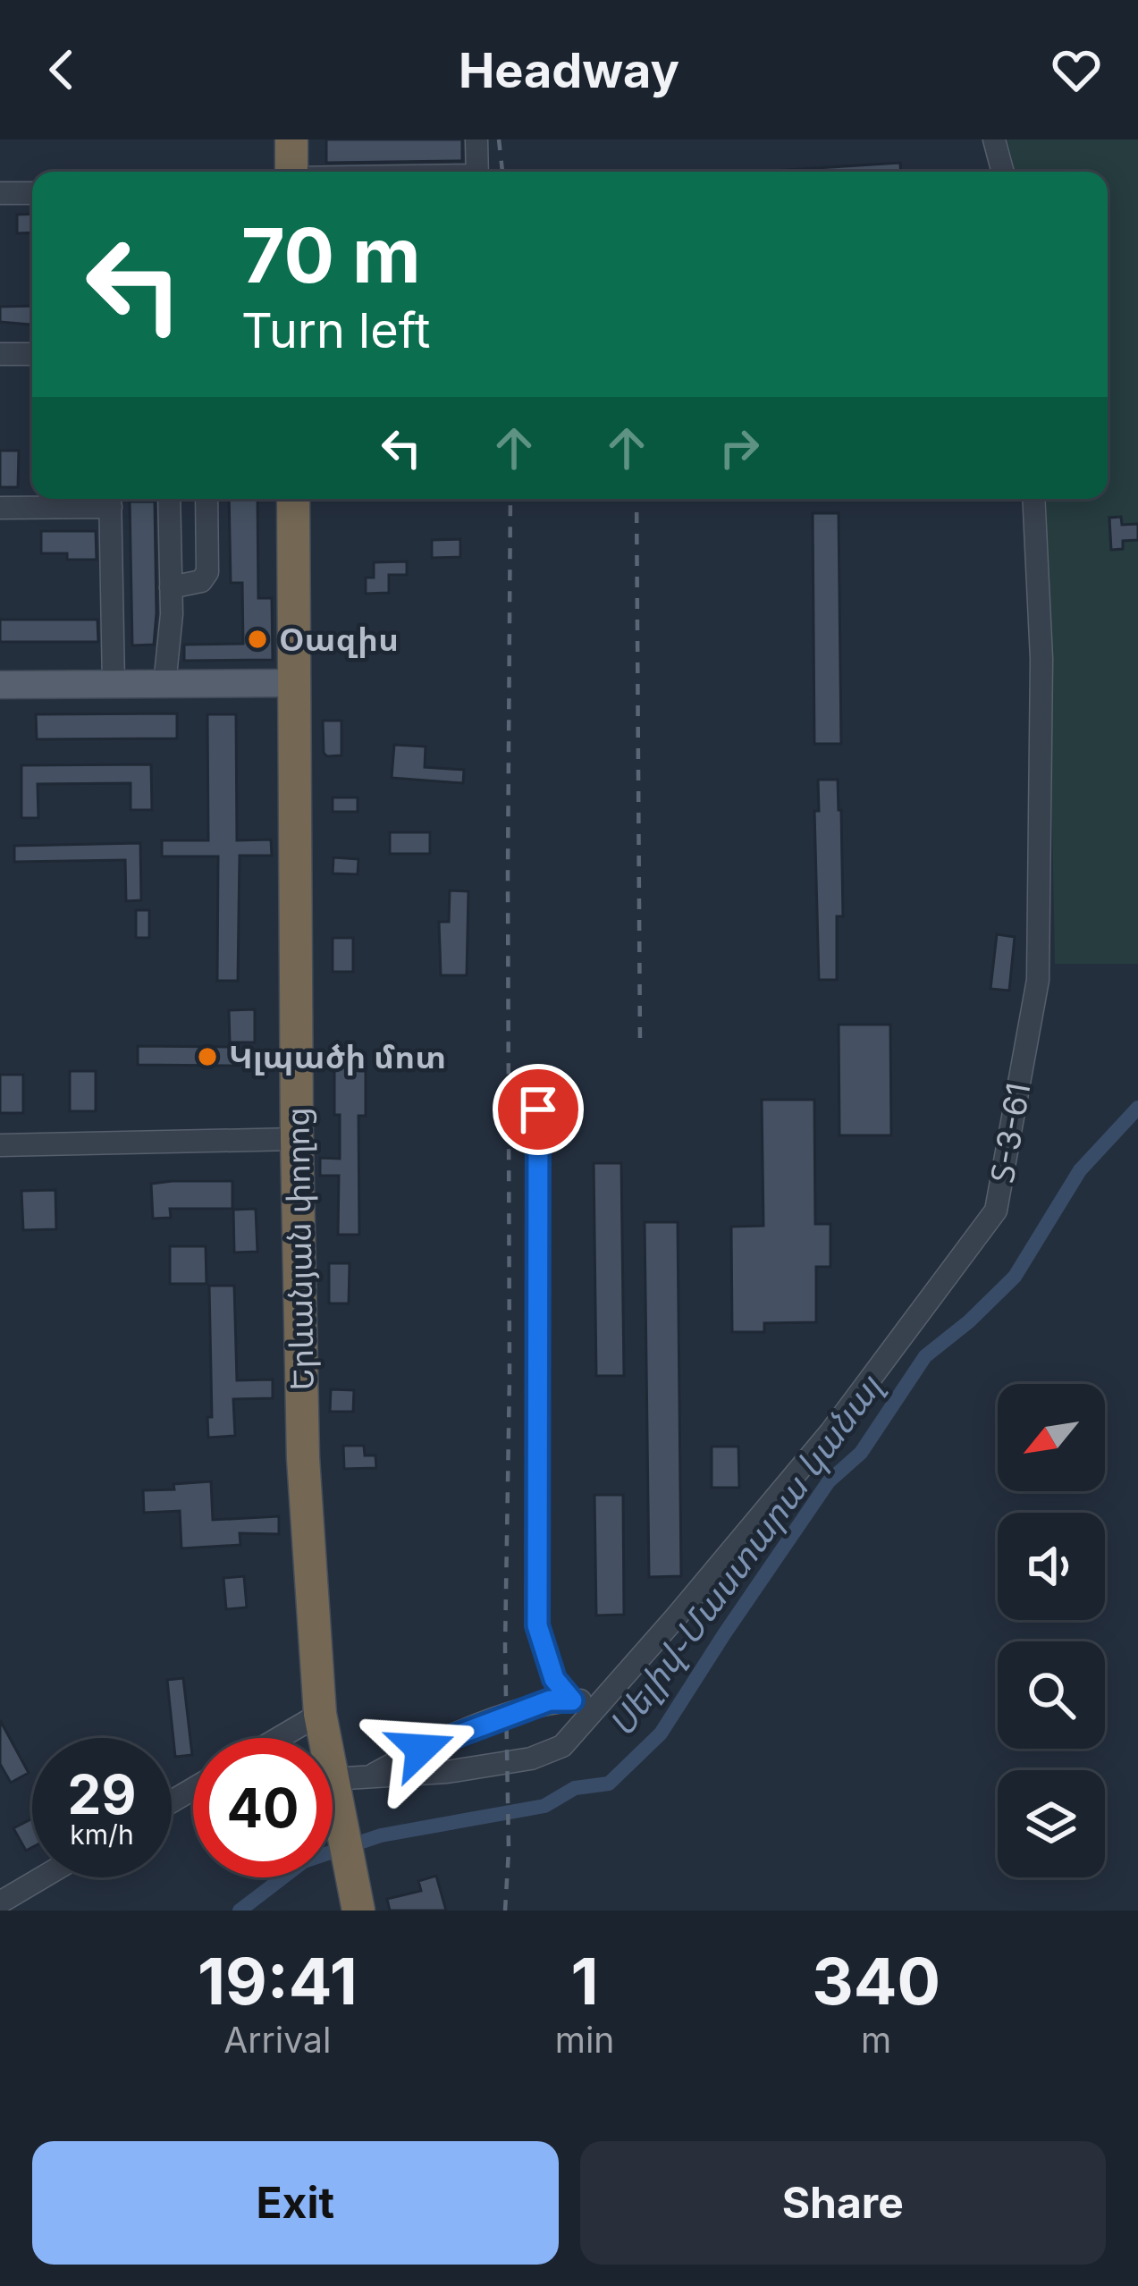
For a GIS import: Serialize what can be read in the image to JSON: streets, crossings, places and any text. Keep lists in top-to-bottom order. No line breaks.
{"streets":{"highway":["Երևանյան փողոց"],"street":["Տ-3-61"]},"water":["Սելիվ֊Մաստարա կանալ"],"places":["Օազիս","Կլպածի մոտ"],"north":"bottom left","page":{"header":"Headway","turn":["70 m","Turn left"],"speed":"29 km/h","limit":"40","eta":["19:41","Arrival","1","min","340","m"],"buttons":["Exit","Share"]}}
